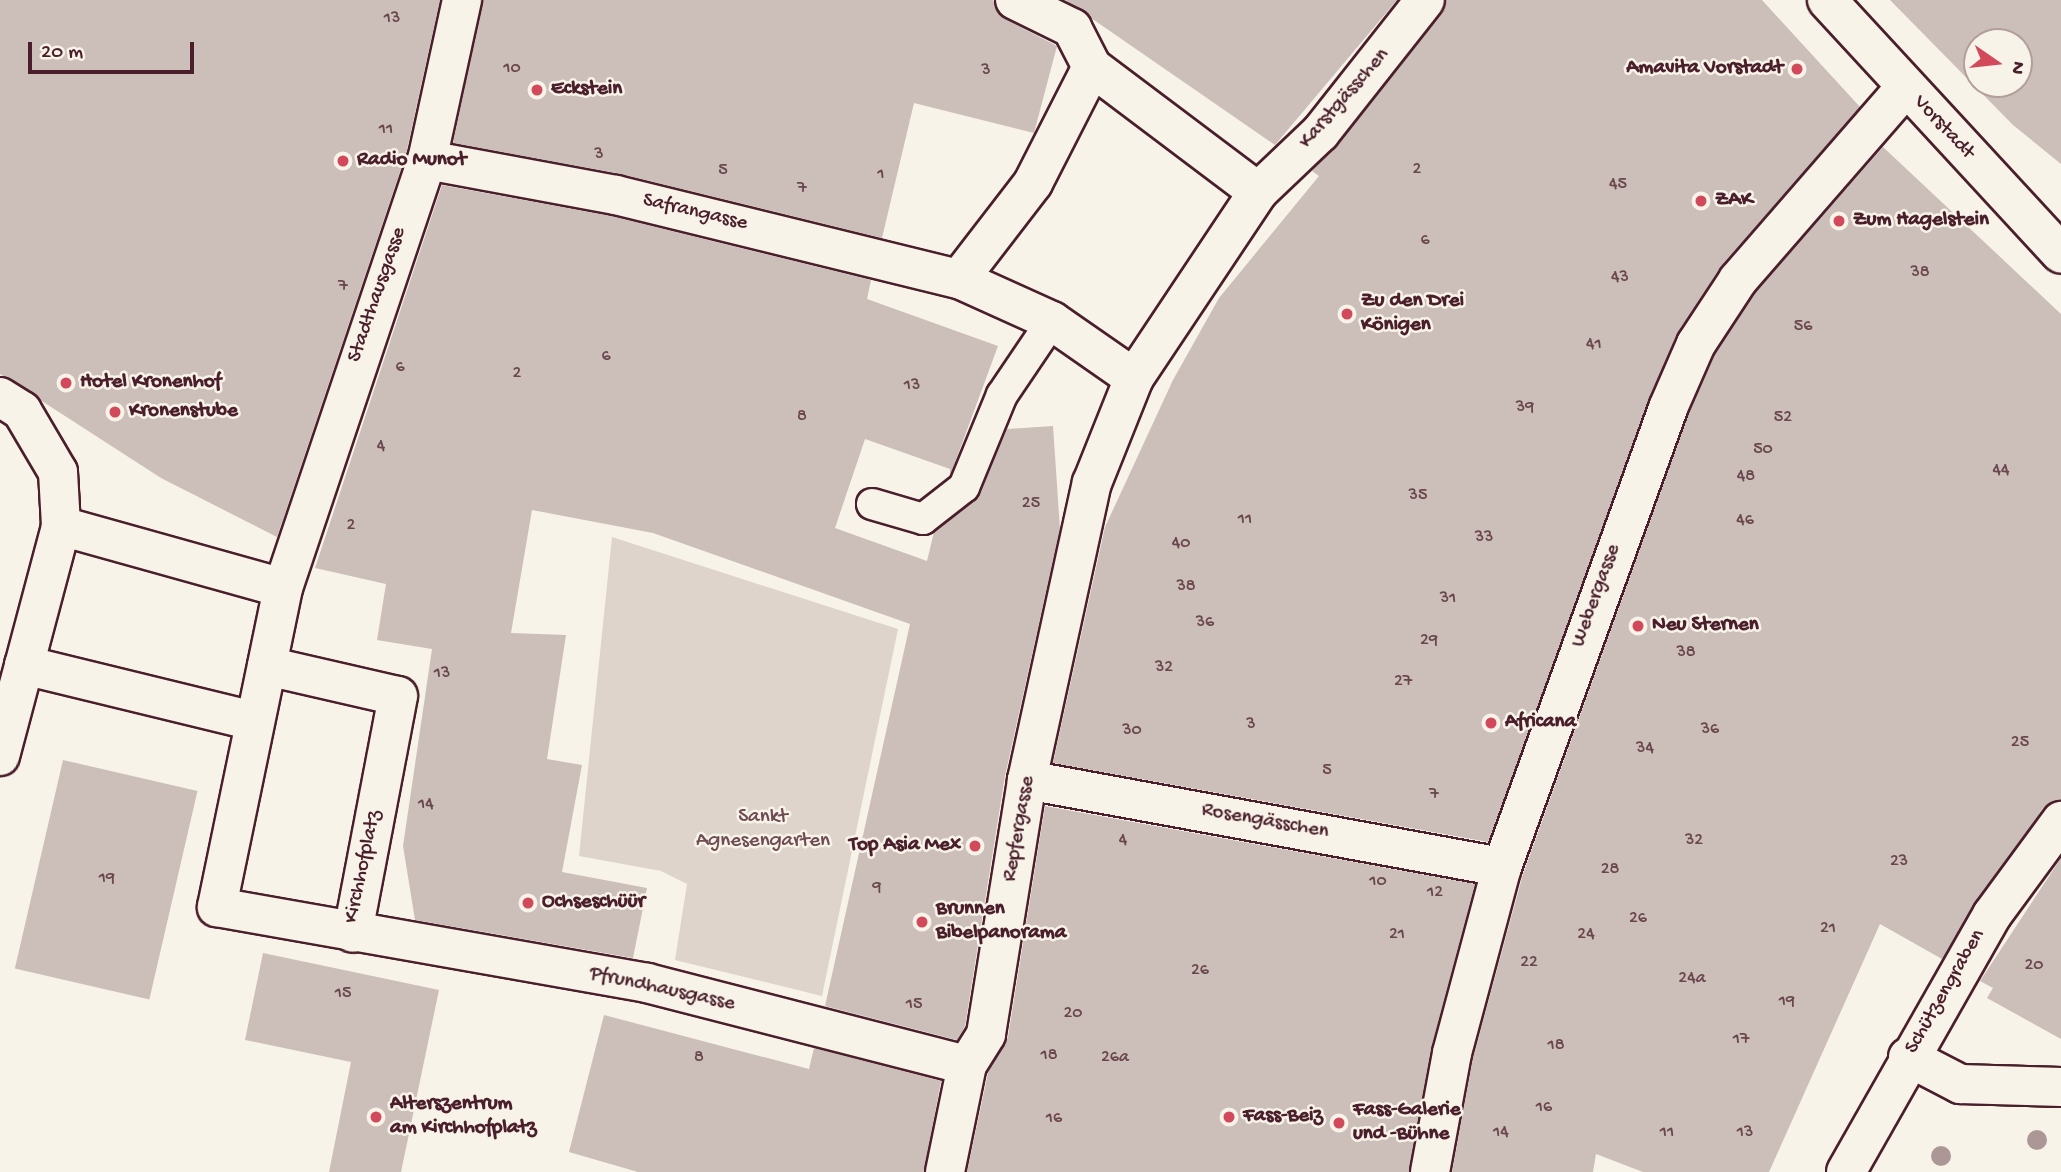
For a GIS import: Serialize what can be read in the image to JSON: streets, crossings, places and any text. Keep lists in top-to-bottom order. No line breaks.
{"streets":{"street":["Karstgässchen","Vorstadt","Safrangasse","Stadthausgasse","Webergasse","Rosengässchen","Repfergasse","Kirchhofplatz","Pfrundhausgasse","Schützengraben"]},"crossings":[["Karstgässchen","Safrangasse"],["Karstgässchen","Repfergasse"],["Vorstadt","Webergasse"],["Safrangasse","Stadthausgasse"],["Safrangasse","Repfergasse"],["Stadthausgasse","Kirchhofplatz"],["Webergasse","Rosengässchen"],["Rosengässchen","Repfergasse"],["Repfergasse","Pfrundhausgasse"],["Kirchhofplatz","Pfrundhausgasse"]],"parks":["Sankt Agnesengarten"],"places":["Amavita Vorstadt","Eckstein","Radio Munot","ZAK","Zum Hagelstein","Zu den Drei Königen","Hotel Kronenhof","Kronenstube","Neu Sternen","Africana","Top Asia Mex","Ochseschüür","Brunnen Bibelpanorama","Alterszentrum am Kirchhofplatz","Fass-Beiz","Fass-Galerie und -Bühne"],"house_numbers":["13","10","3","11","3","2","5","1","45","7","6","38","43","7","56","41","6","6","2","13","39","8","52","4","50","44","48","35","25","11","46","2","33","40","38","31","36","29","38","32","13","27","3","36","30","25","34","5","7","14","4","32","23","28","19","10","9","12","26","21","21","24","22","20","26","24a","15","19","15","20","17","18","18","8","26a","16","16","14","11","13"],"scale_bar":"20 m","north":"right"}
